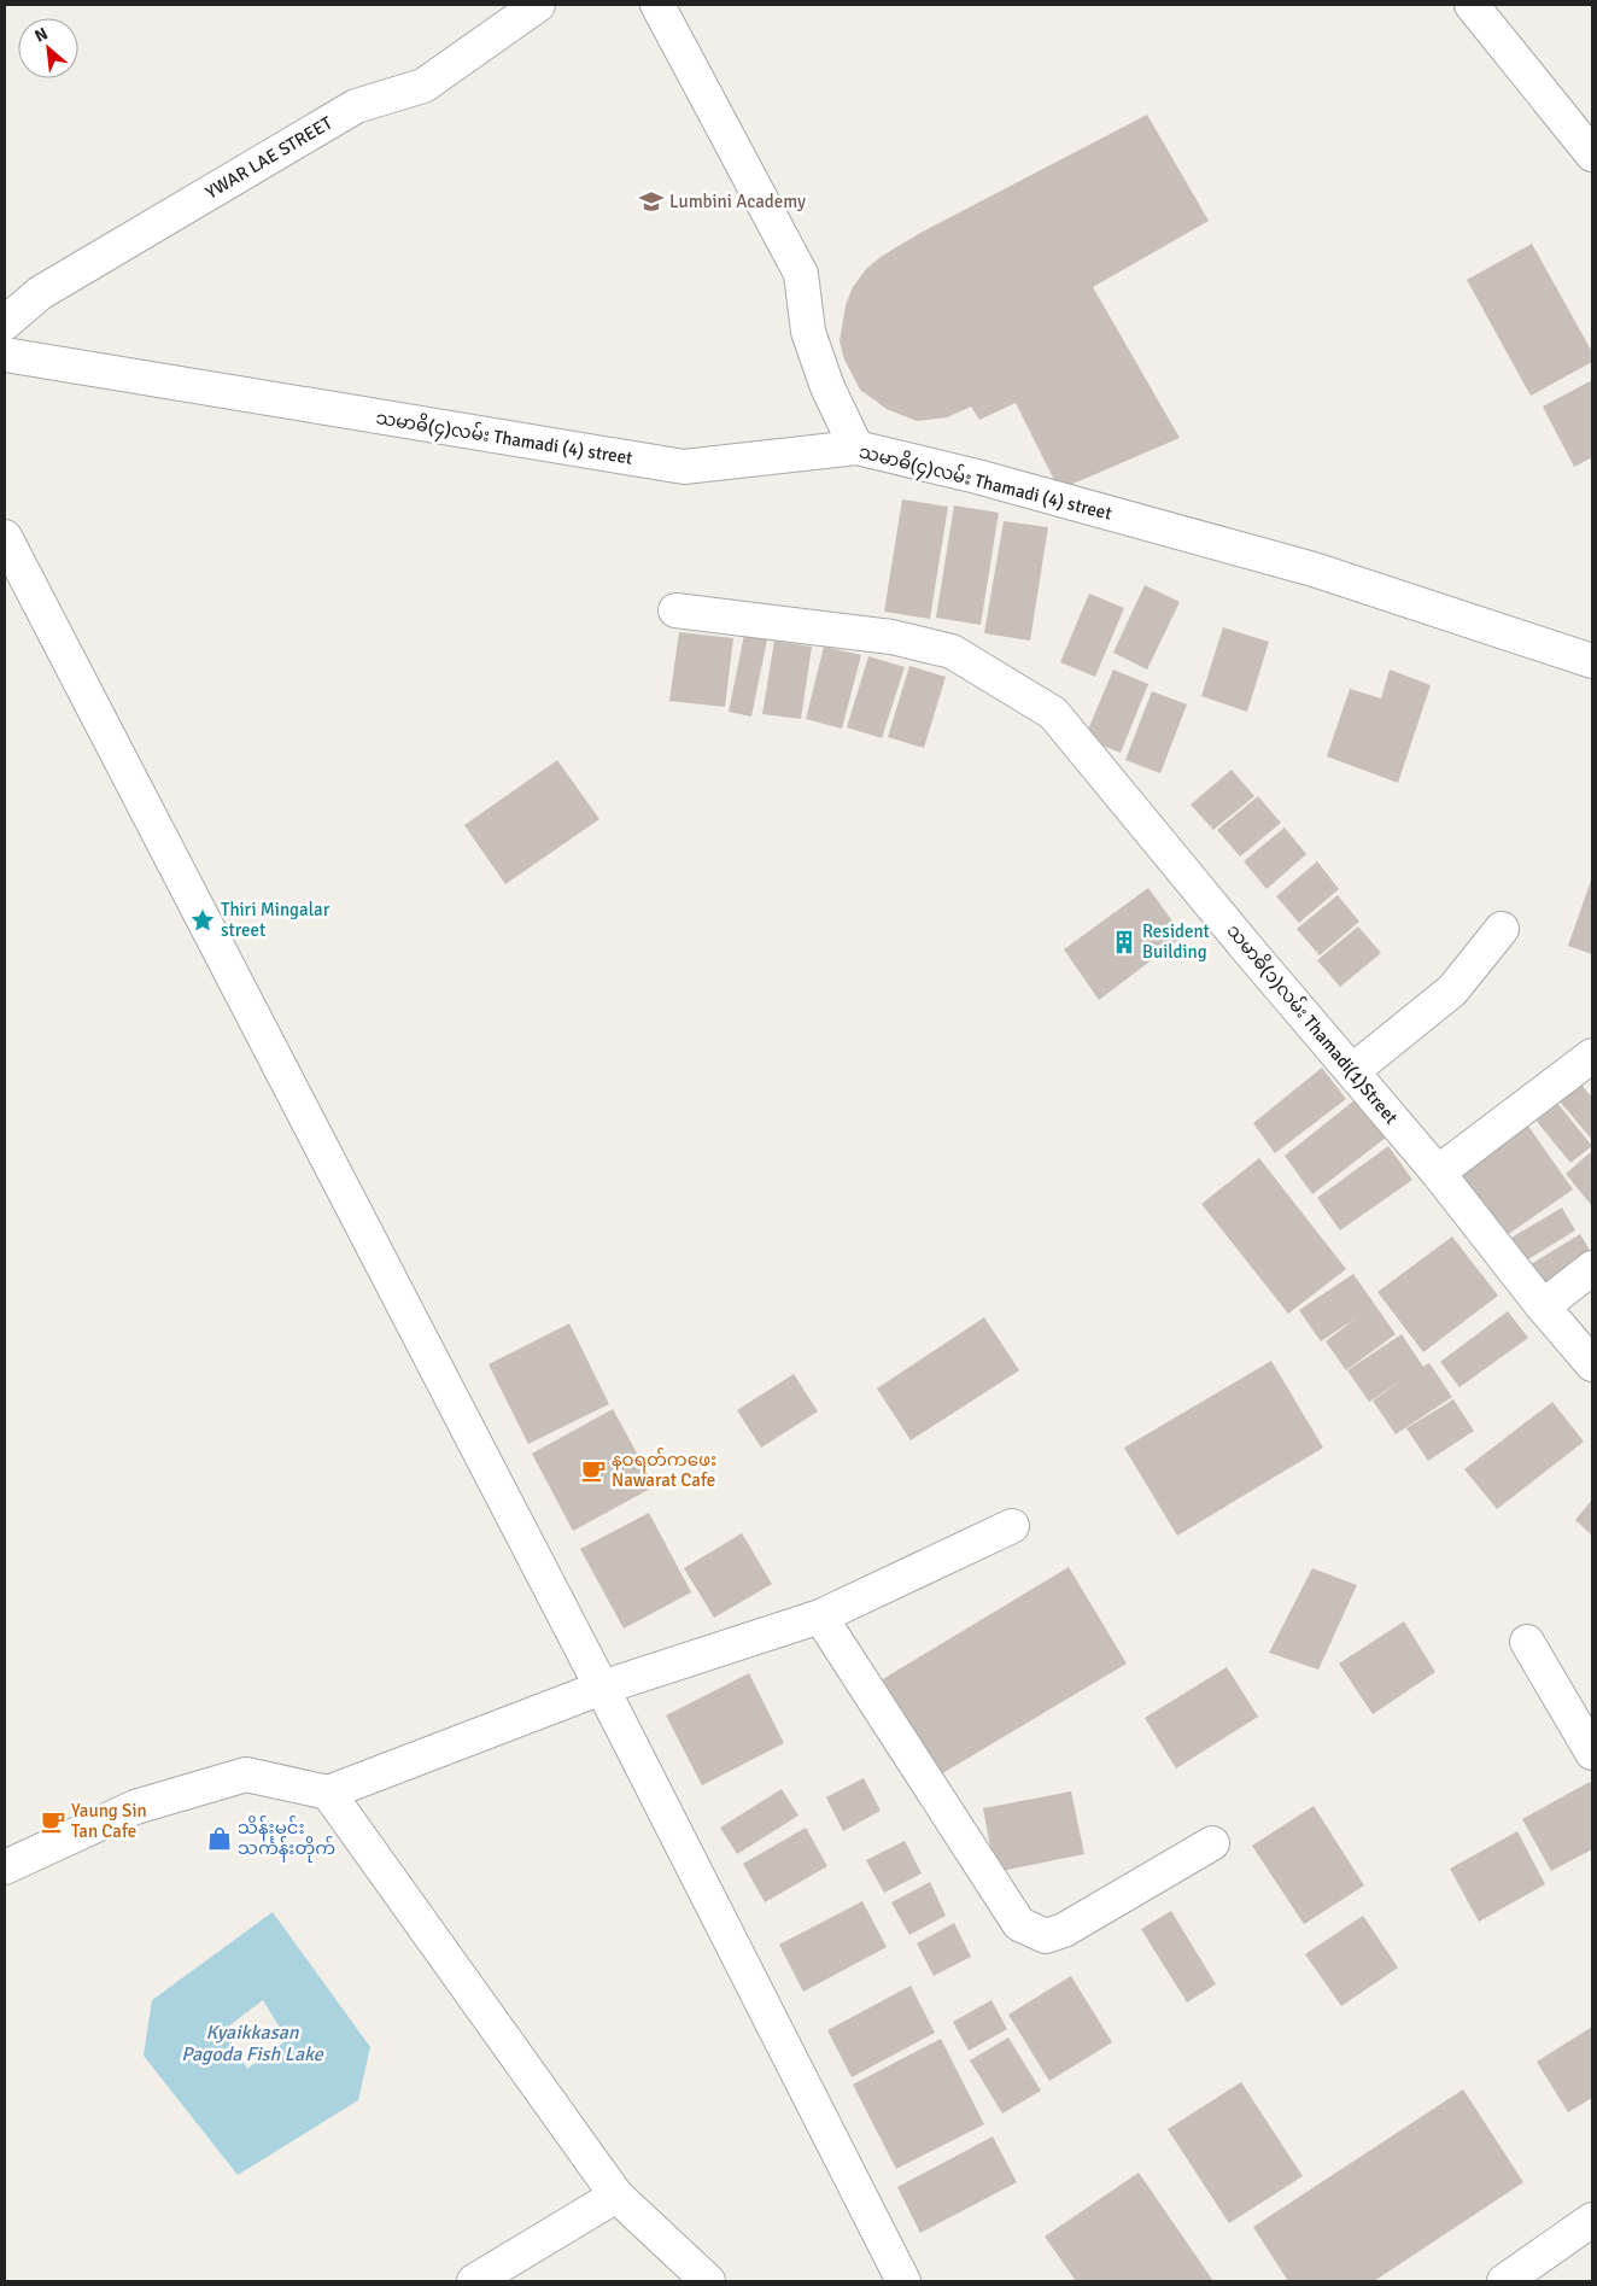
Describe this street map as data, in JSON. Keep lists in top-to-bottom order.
{
  "streets": {
    "street": ["YWAR LAE STREET", "သမာဓိ(၄)လမ်း Thamadi (4) street", "သမာဓိ(၁)လမ်း Thamadi(1)Street"]
  },
  "water": ["Kyaikkasan Pagoda Fish Lake"],
  "places": {
    "school or university": ["Lumbini Academy"],
    "place": ["Thiri Mingalar street"],
    "building": ["Resident Building"],
    "cafe": ["နဝရတ်ကဖေး Nawarat Cafe", "Yaung Sin Tan Cafe"],
    "shop": ["သိန်းမင်း သင်္ကန်းတိုက်"]
  },
  "north": "top left"
}
